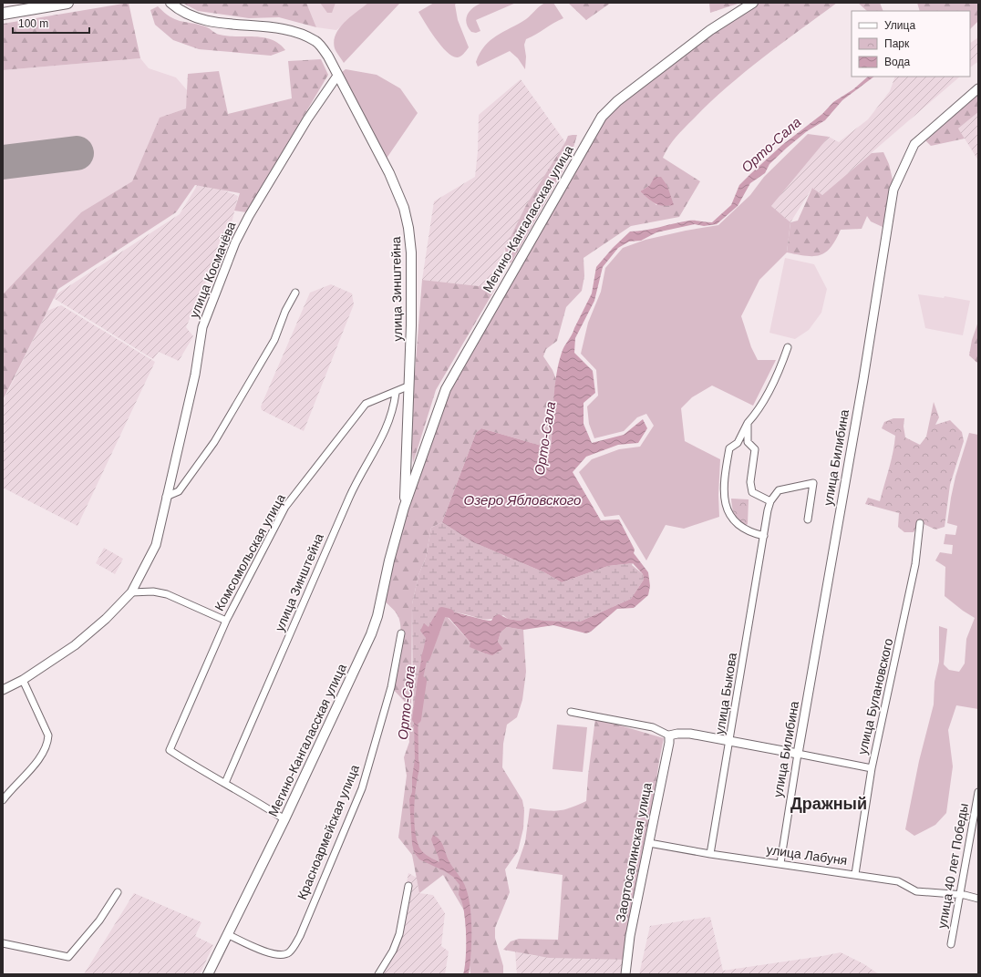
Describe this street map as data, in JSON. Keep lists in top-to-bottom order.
{
  "streets": {
    "main road": ["Мегино-Кангаласская улица", "улица Зинштейна"],
    "street": [
      "улица Космачёва",
      "улица Билибина",
      "Комсомольская улица",
      "улица Быкова",
      "улица Булановского",
      "Красноармейская улица",
      "Заортосалинская улица",
      "улица Лабуня",
      "улица 40 лет Победы"
    ]
  },
  "crossings": [
    ["Мегино-Кангаласская улица", "улица Зинштейна"],
    ["Мегино-Кангаласская улица", "Комсомольская улица"],
    ["Мегино-Кангаласская улица", "Красноармейская улица"],
    ["улица Космачёва", "улица Зинштейна"],
    ["улица Зинштейна", "Комсомольская улица"],
    ["улица Билибина", "улица Лабуня"],
    ["улица Быкова", "улица Лабуня"],
    ["улица Булановского", "улица Лабуня"],
    ["Заортосалинская улица", "улица Лабуня"],
    ["улица Лабуня", "улица 40 лет Победы"]
  ],
  "districts": ["Дражный"],
  "water": ["Орто-Сала", "Озеро Ябловского"],
  "legend": ["Улица", "Парк", "Вода"],
  "scale_bar": "100 m"
}
